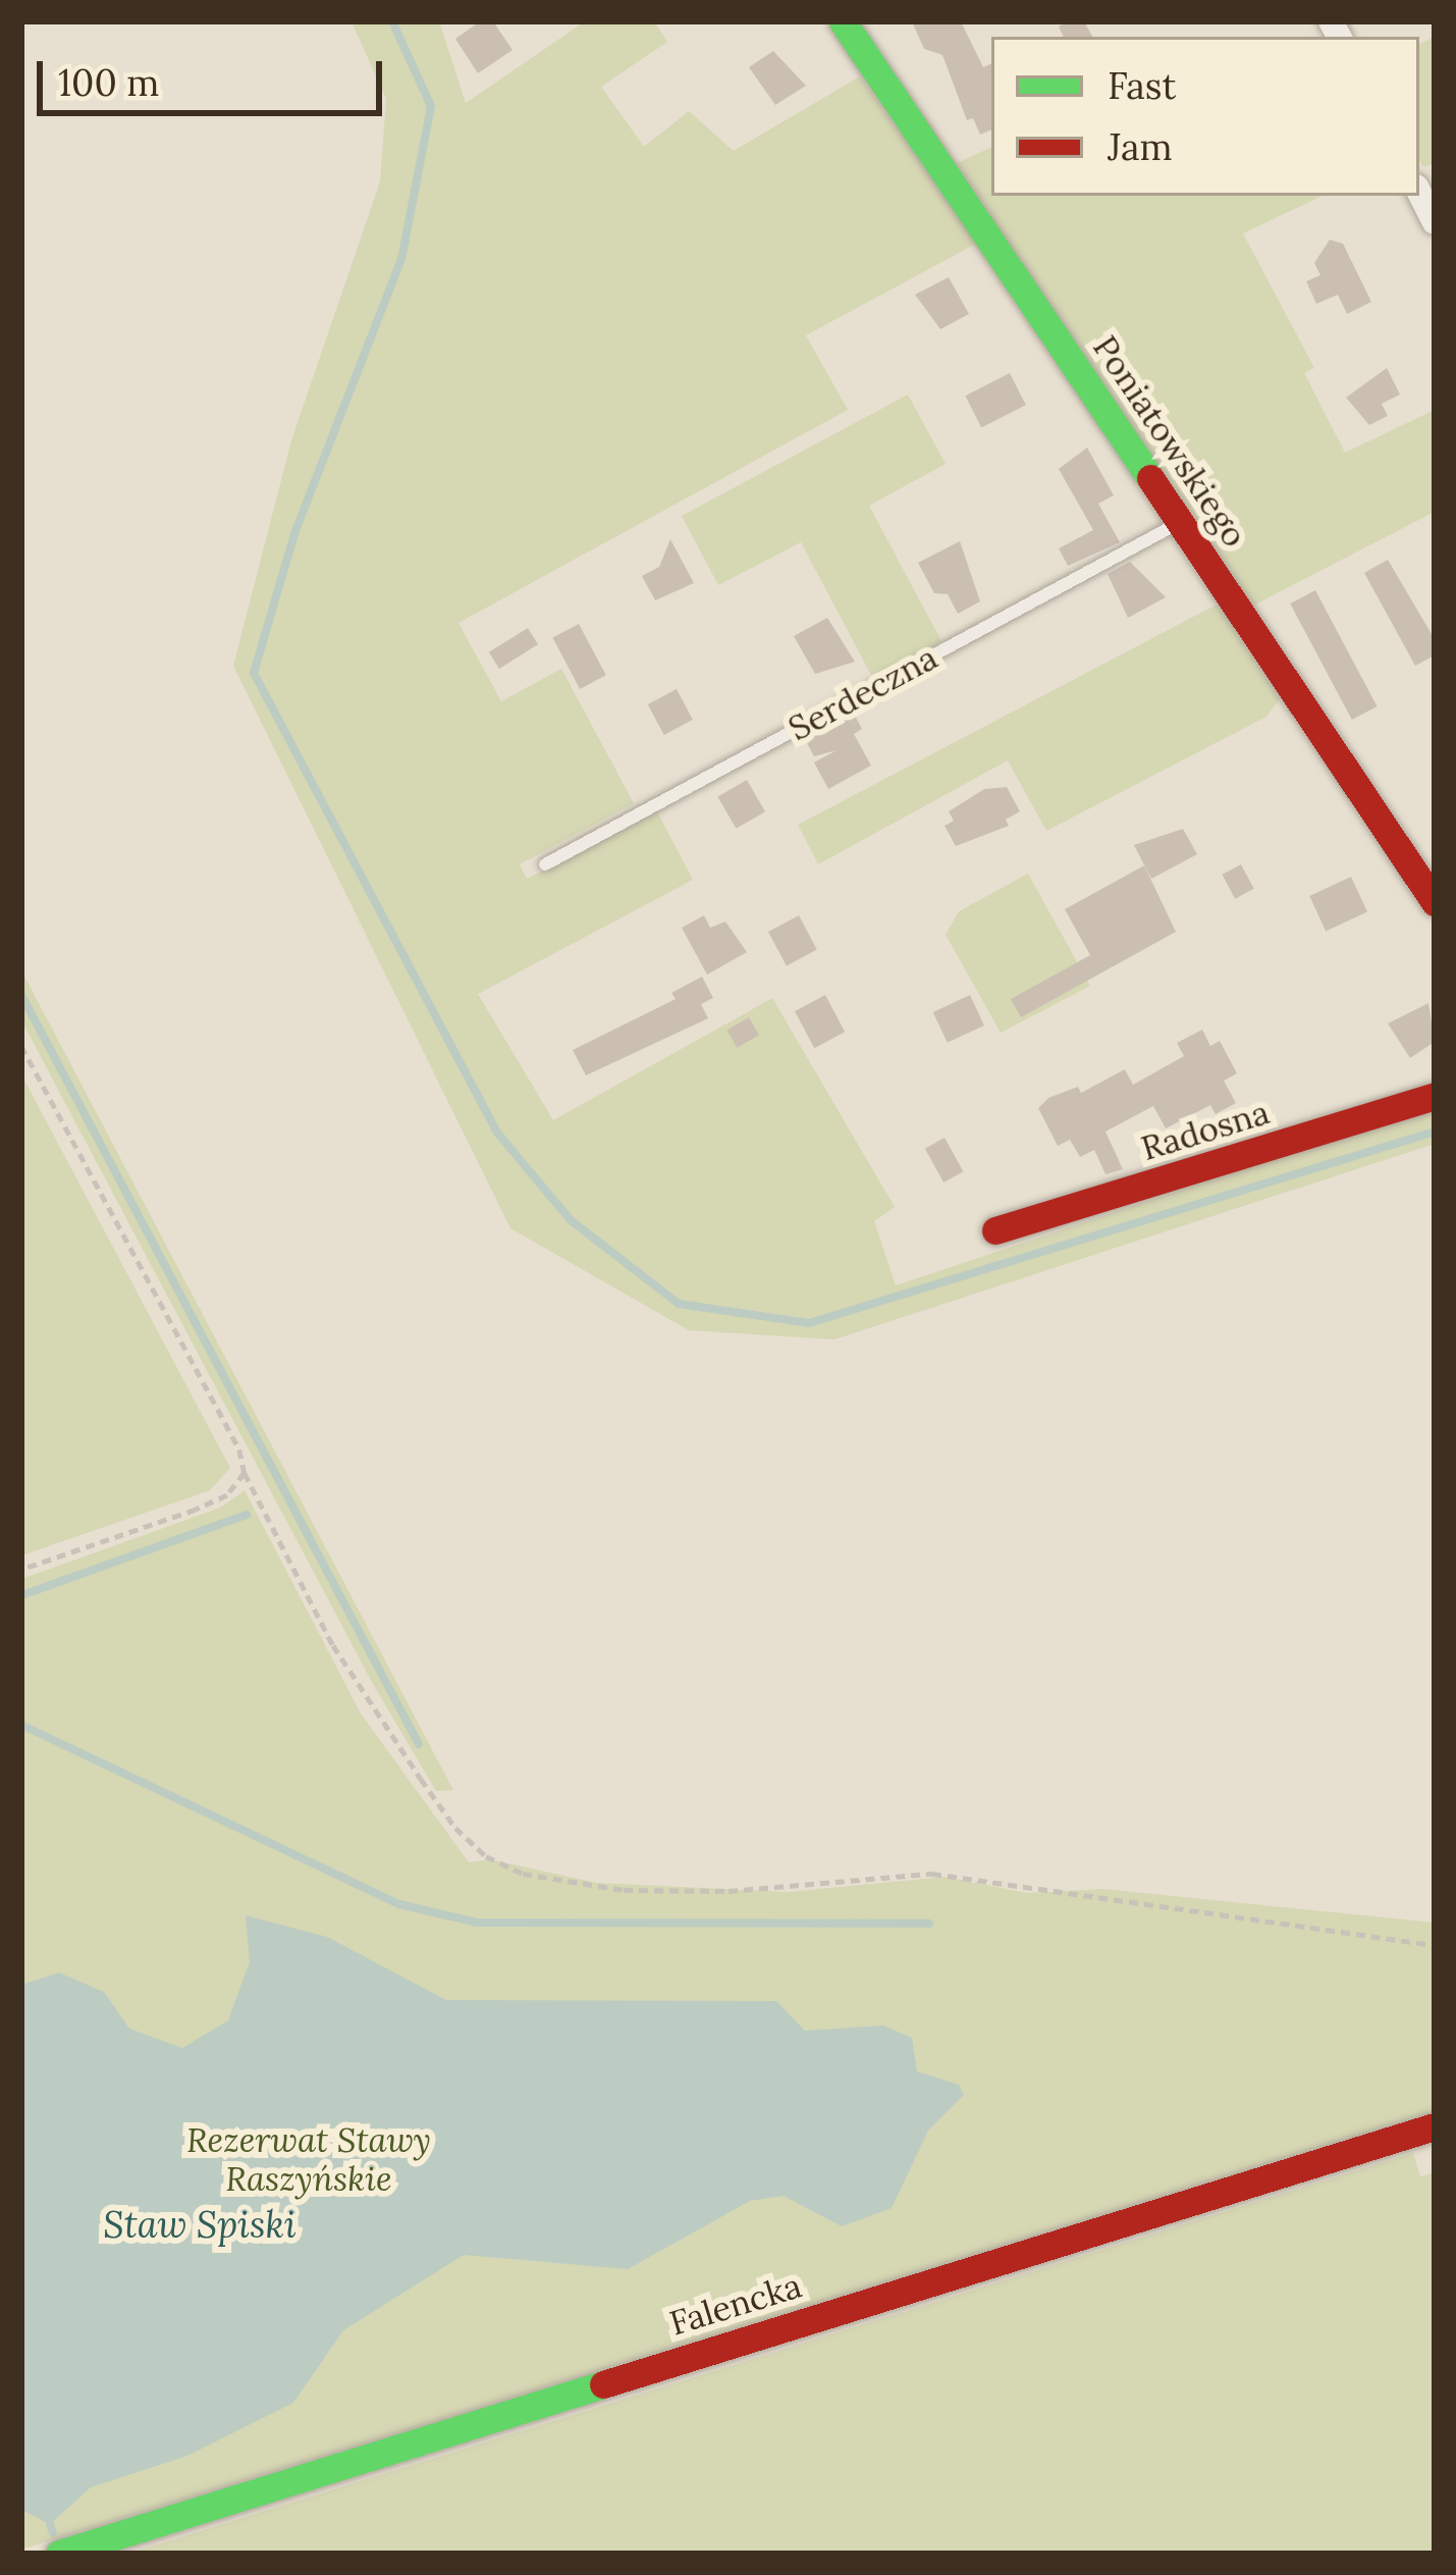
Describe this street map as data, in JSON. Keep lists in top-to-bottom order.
{
  "streets": {
    "street": ["Poniatowskiego", "Radosna", "Falencka"],
    "lane": ["Serdeczna"]
  },
  "crossings": [
    ["Poniatowskiego", "Serdeczna"]
  ],
  "water": ["Staw Spiski"],
  "parks": ["Rezerwat Stawy Raszyńskie"],
  "legend": ["Fast", "Jam"],
  "scale_bar": "100 m"
}
